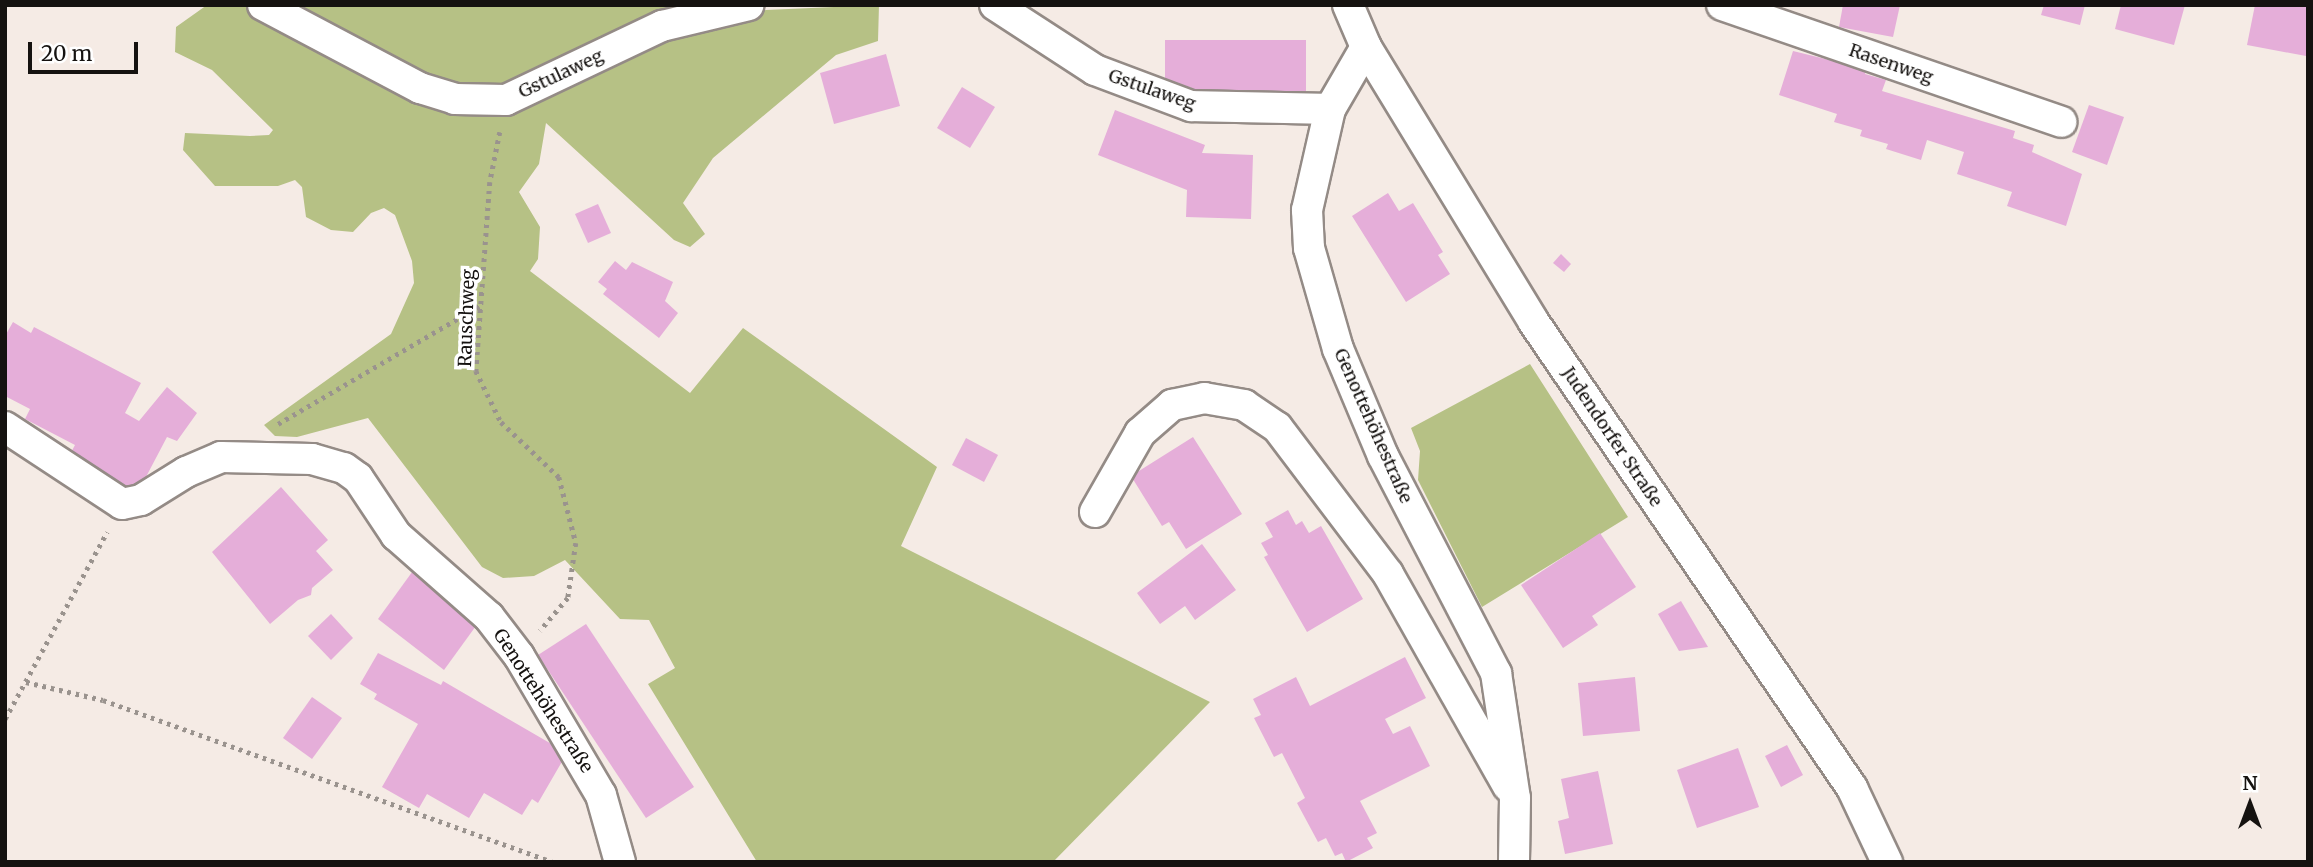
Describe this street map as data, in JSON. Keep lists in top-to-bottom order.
{
  "streets": {
    "street": [
      "Rasenweg",
      "Gstulaweg",
      "Genottehöhestraße",
      "Judendorfer Straße"
    ],
    "path": ["Rauschweg"]
  },
  "crossings": [
    ["Gstulaweg", "Rauschweg"],
    ["Gstulaweg", "Genottehöhestraße"],
    ["Rauschweg", "Genottehöhestraße"],
    ["Genottehöhestraße", "Judendorfer Straße"]
  ],
  "scale_bar": "20 m",
  "north": "top"
}
